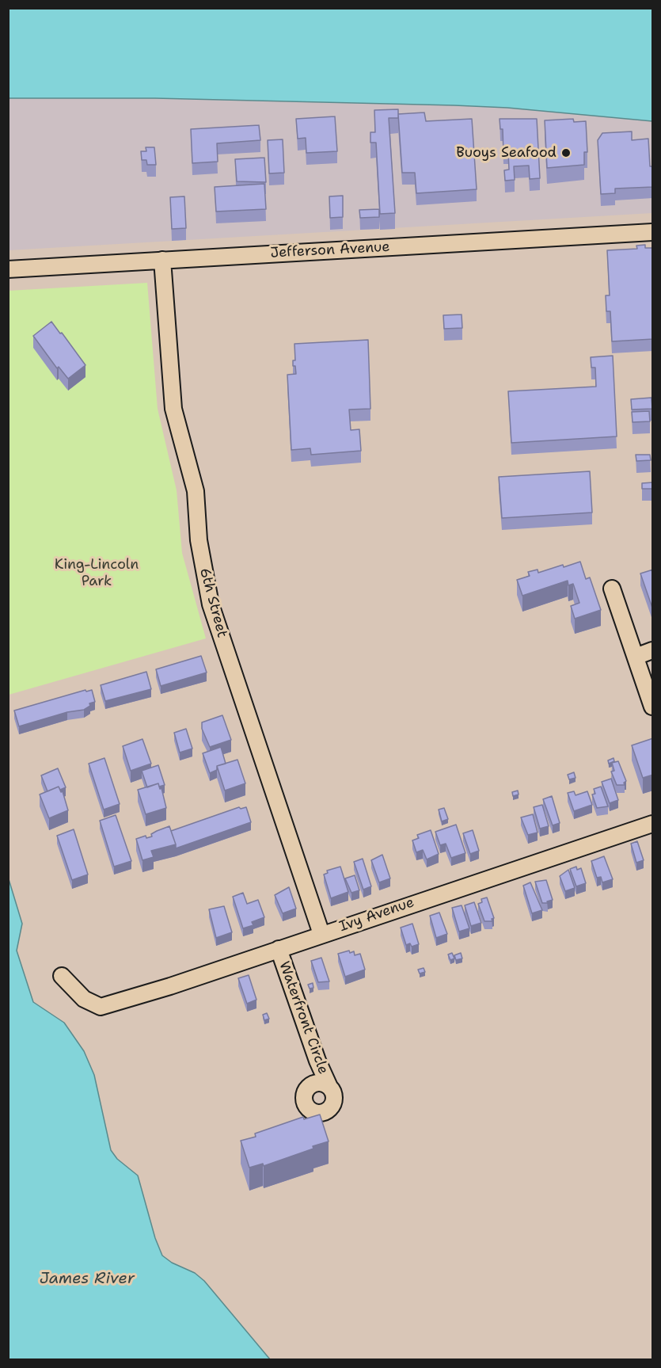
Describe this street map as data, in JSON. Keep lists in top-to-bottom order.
{
  "streets": {
    "street": [
      "Jefferson Avenue",
      "6th Street",
      "Ivy Avenue",
      "Waterfront Circle"
    ]
  },
  "crossings": [
    ["Jefferson Avenue", "6th Street"],
    ["6th Street", "Ivy Avenue"],
    ["Ivy Avenue", "Waterfront Circle"]
  ],
  "water": ["James River"],
  "parks": ["King-Lincoln Park"],
  "places": ["Buoys Seafood"]
}
